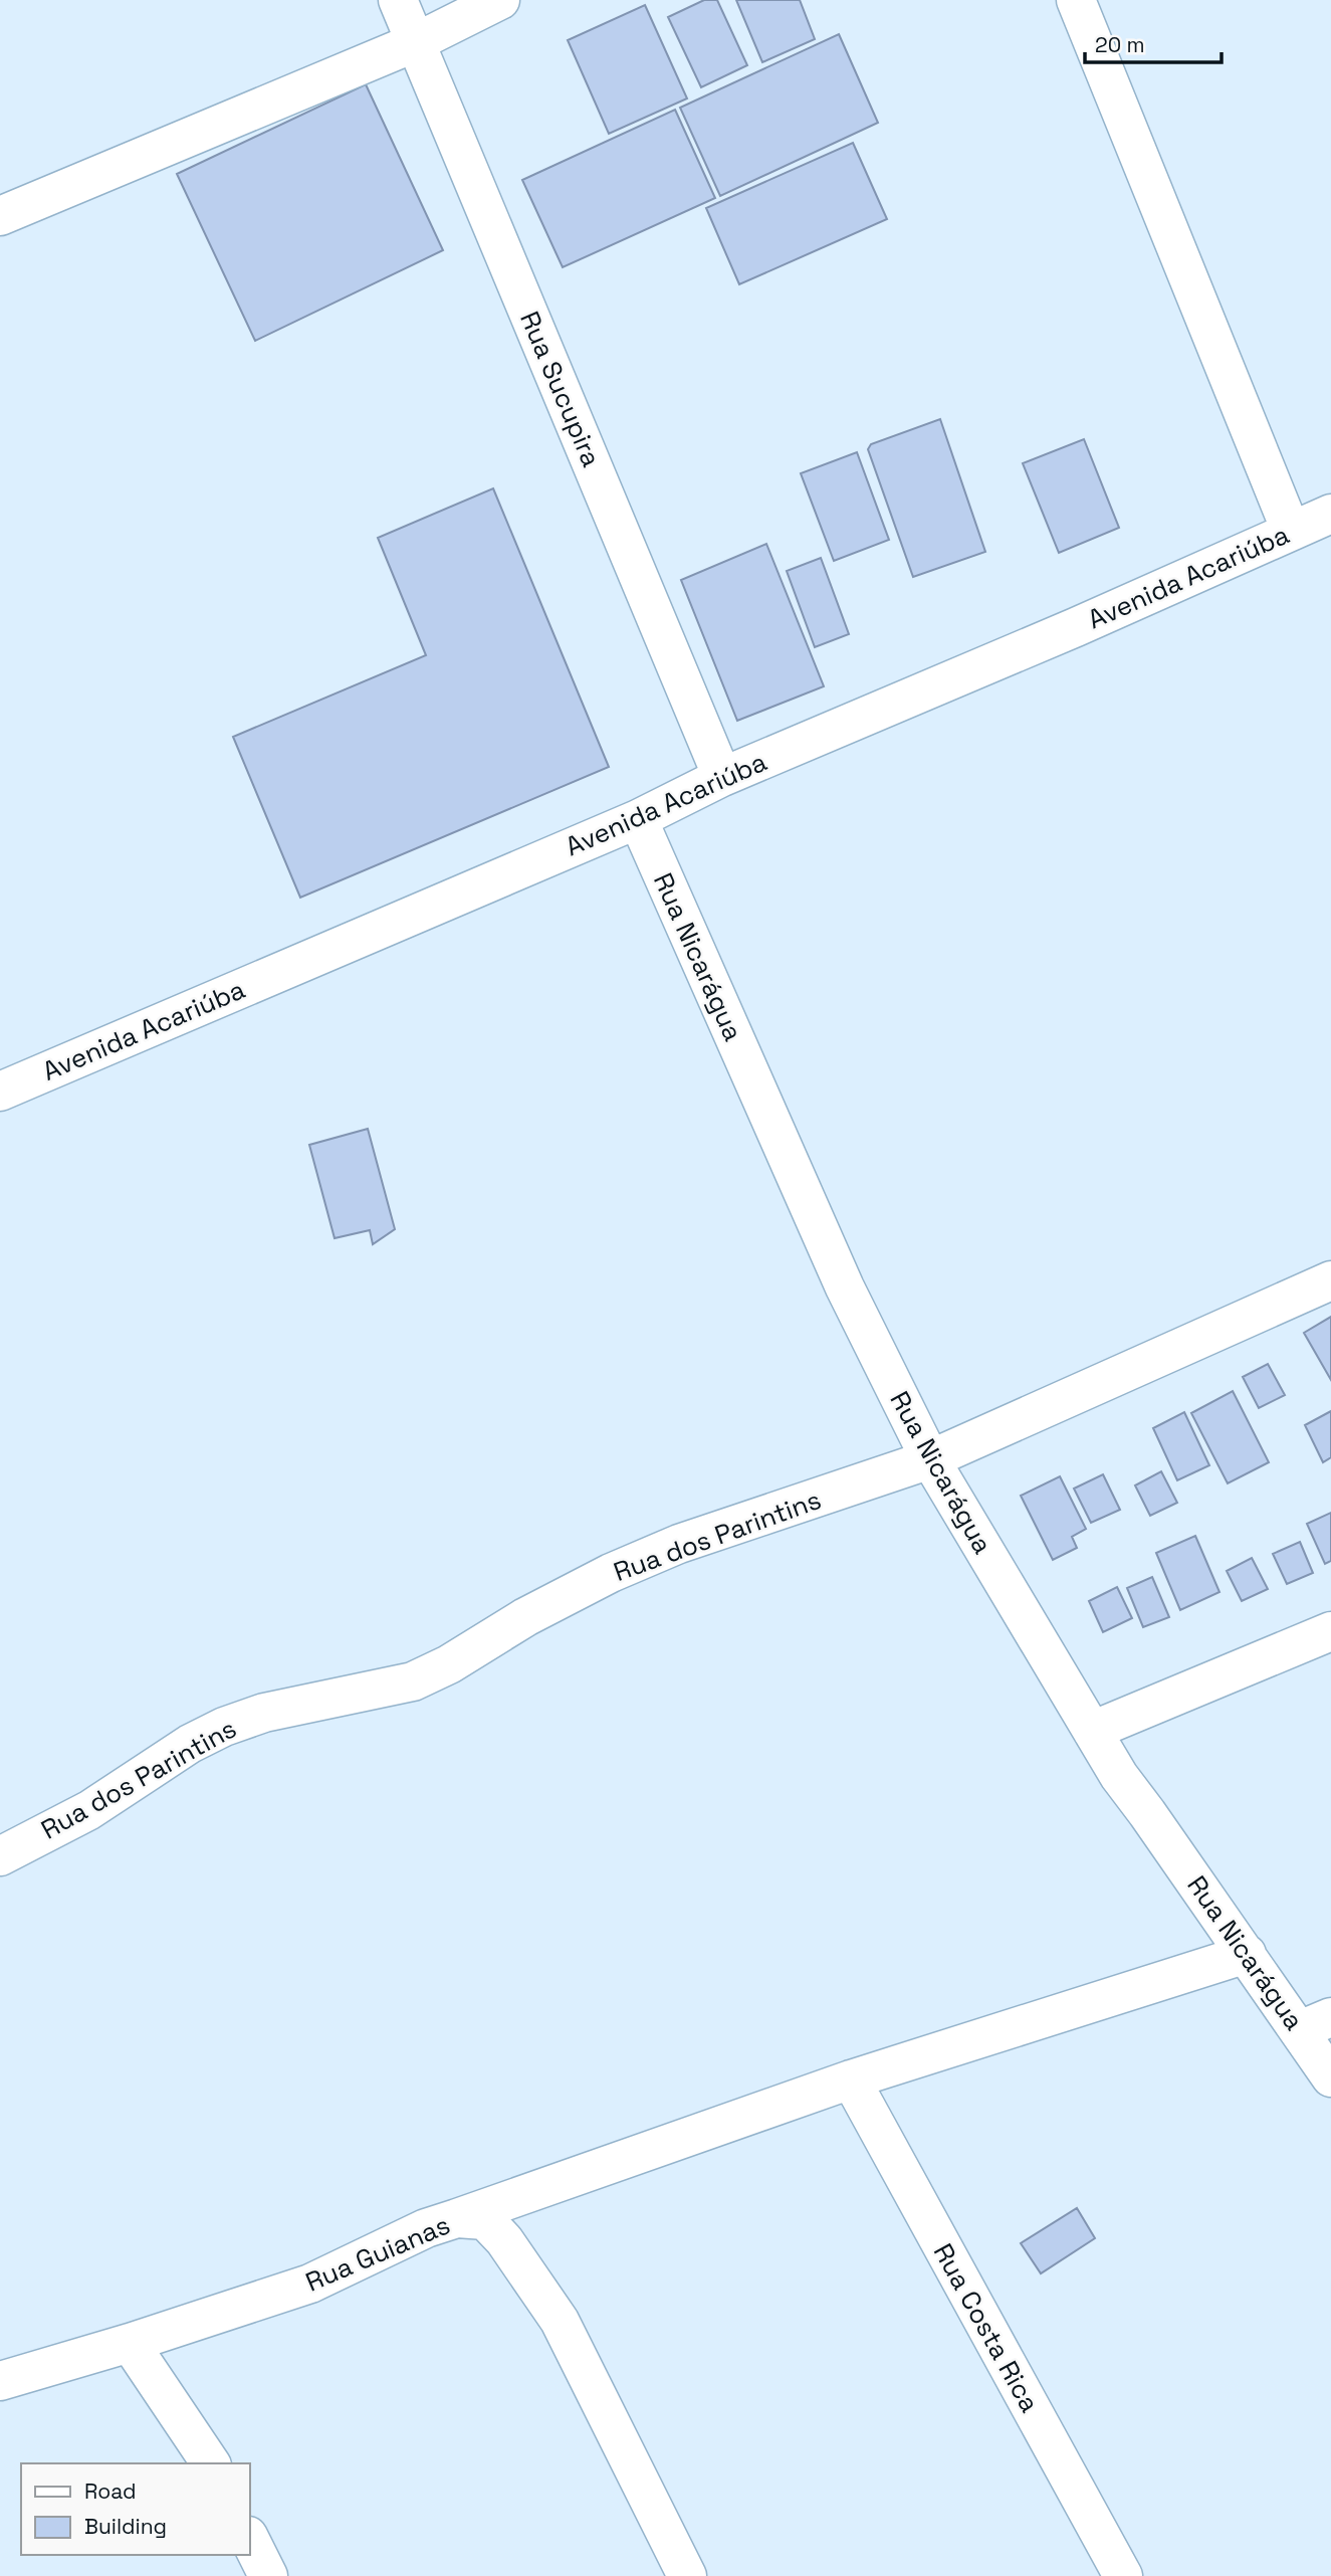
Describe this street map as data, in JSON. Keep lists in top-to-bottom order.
{
  "streets": {
    "street": [
      "Rua Sucupira",
      "Avenida Acariúba",
      "Rua Nicarágua",
      "Rua dos Parintins",
      "Rua Guianas",
      "Rua Costa Rica"
    ]
  },
  "crossings": [
    ["Rua Sucupira", "Avenida Acariúba"],
    ["Avenida Acariúba", "Rua Nicarágua"],
    ["Rua Nicarágua", "Rua dos Parintins"]
  ],
  "legend": ["Road", "Building"],
  "scale_bar": "20 m"
}
